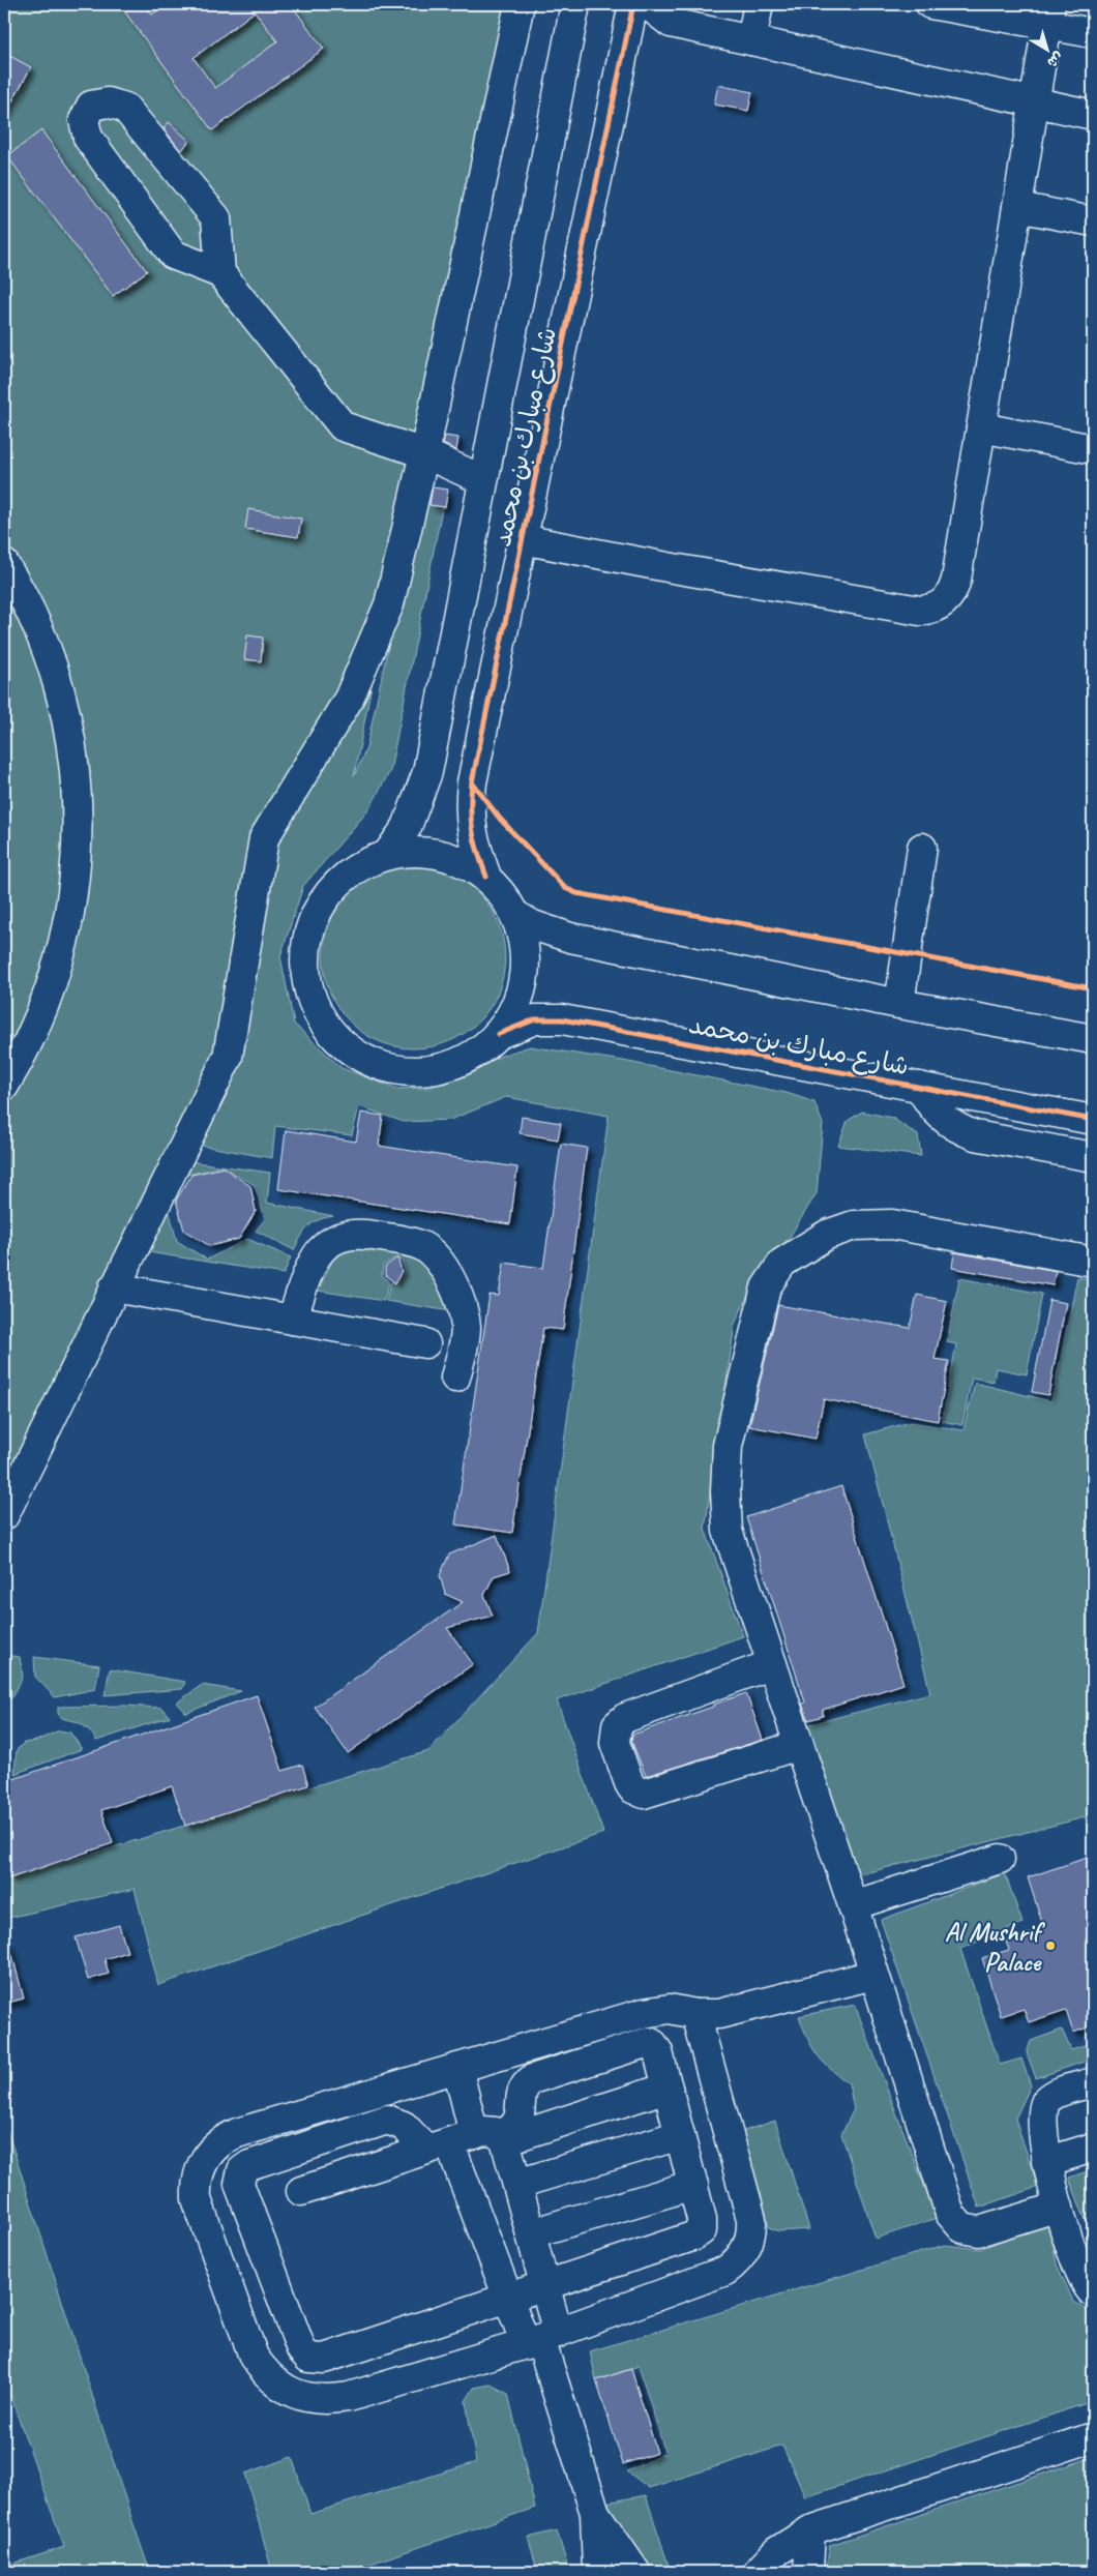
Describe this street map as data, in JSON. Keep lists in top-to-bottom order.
{
  "streets": {
    "street": ["شارع مبارك بن محمد"]
  },
  "places": ["Al Mushrif Palace"],
  "north": "bottom right"
}
